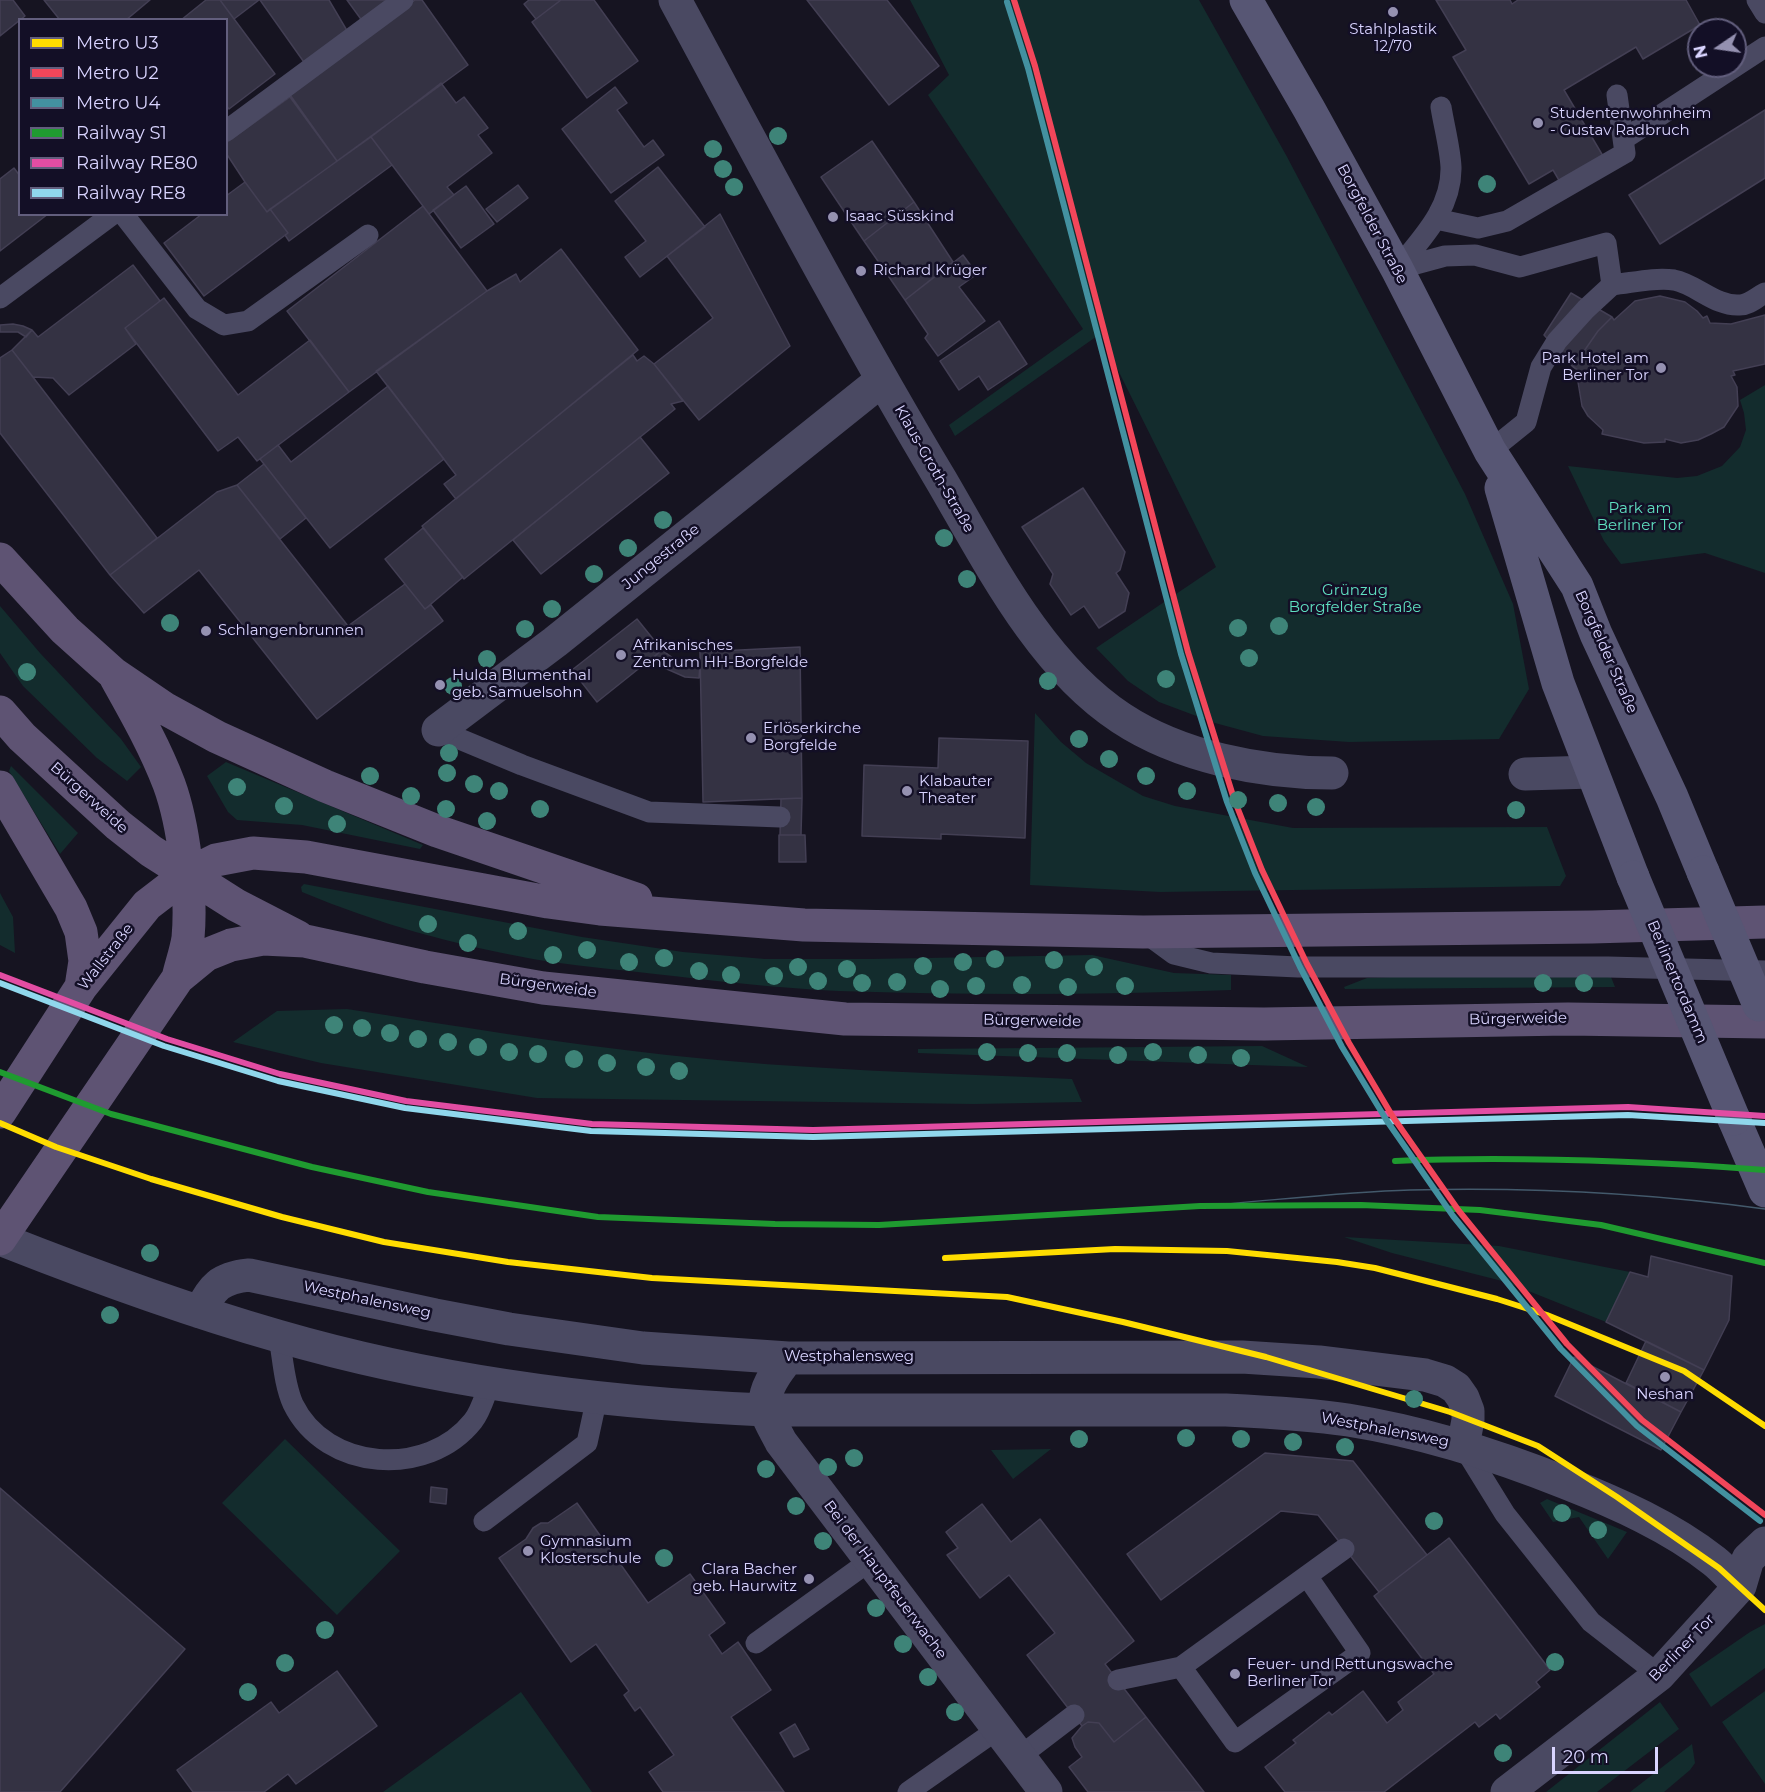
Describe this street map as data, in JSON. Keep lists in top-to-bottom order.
{
  "streets": {
    "main road": [
      "Borgfelder Straße",
      "Bürgerweide",
      "Wallstraße",
      "Berlinertordamm"
    ],
    "street": [
      "Klaus-Groth-Straße",
      "Jungestraße",
      "Westphalensweg",
      "Bei der Hauptfeuerwache",
      "Berliner Tor"
    ]
  },
  "crossings": [
    ["Borgfelder Straße", "Bürgerweide"],
    ["Borgfelder Straße", "Berlinertordamm"],
    ["Klaus-Groth-Straße", "Jungestraße"],
    ["Bürgerweide", "Wallstraße"],
    ["Westphalensweg", "Bei der Hauptfeuerwache"],
    ["Westphalensweg", "Berliner Tor"]
  ],
  "parks": ["Park am Berliner Tor", "Grünzug Borgfelder Straße"],
  "places": [
    "Stahlplastik 12/70",
    "Studentenwohnheim - Gustav Radbruch",
    "Isaac Süsskind",
    "Richard Krüger",
    "Park Hotel am Berliner Tor",
    "Schlangenbrunnen",
    "Afrikanisches Zentrum HH-Borgfelde",
    "Hulda Blumenthal geb. Samuelsohn",
    "Erlöserkirche Borgfelde",
    "Klabauter Theater",
    "Neshan",
    "Gymnasium Klosterschule",
    "Clara Bacher geb. Haurwitz",
    "Feuer- und Rettungswache Berliner Tor"
  ],
  "lines": [
    "metro line U2",
    "metro line U4",
    "rail line RE80",
    "rail line RE8",
    "rail line S1",
    "metro line U3"
  ],
  "legend": [
    "Metro U3",
    "Metro U2",
    "Metro U4",
    "Railway S1",
    "Railway RE80",
    "Railway RE8"
  ],
  "scale_bar": "20 m",
  "north": "left"
}
